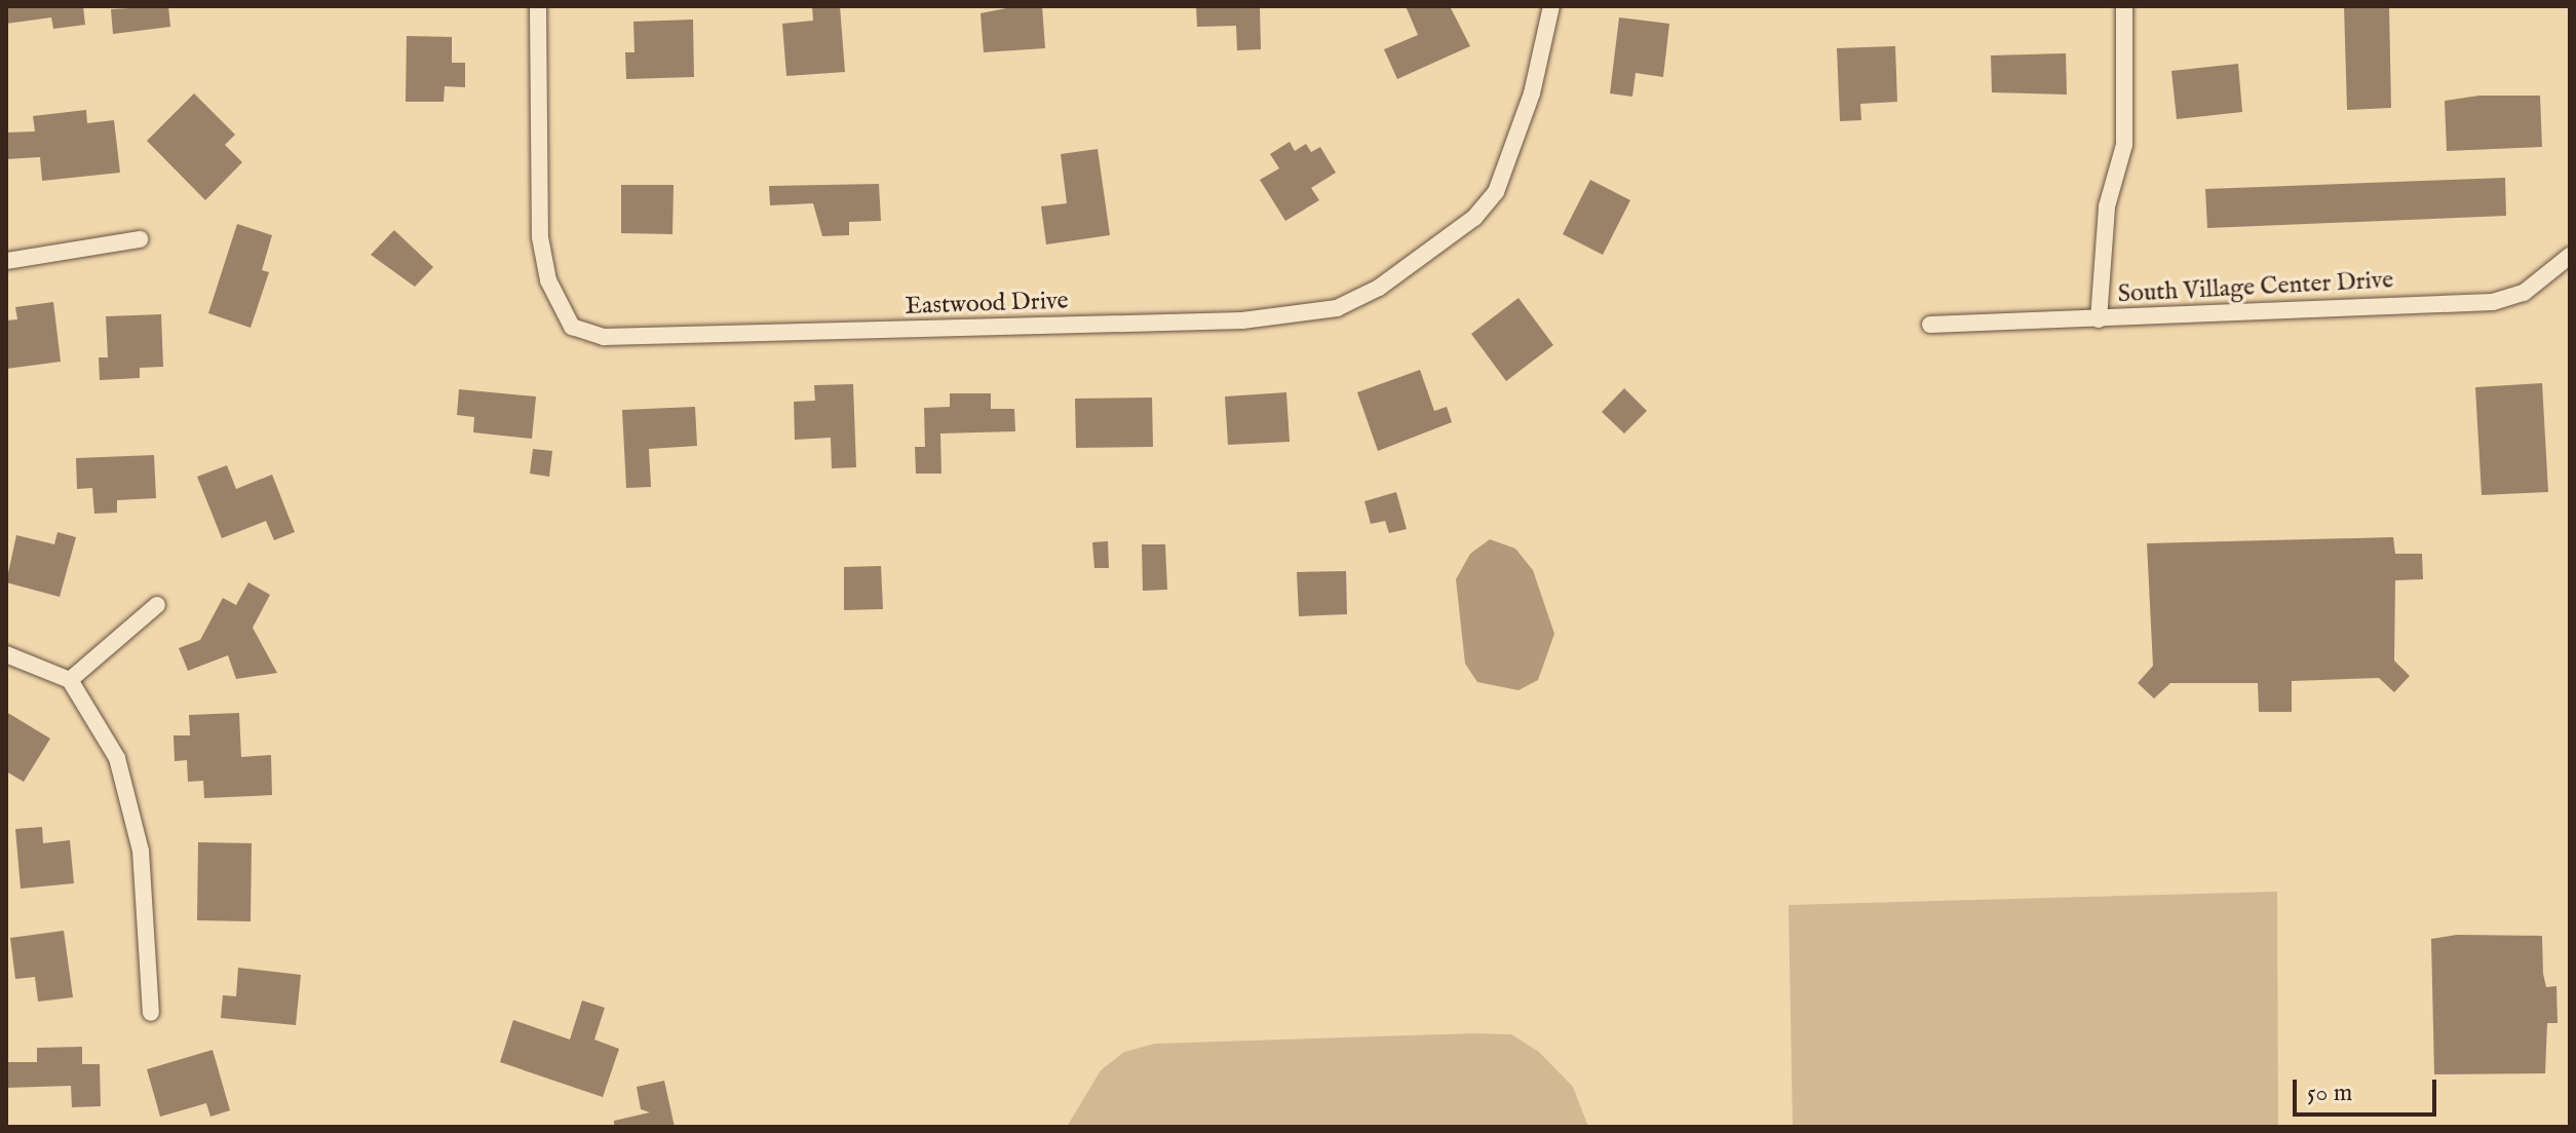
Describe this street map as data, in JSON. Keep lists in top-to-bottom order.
{
  "streets": {
    "street": ["South Village Center Drive", "Eastwood Drive"]
  },
  "scale_bar": "50 m"
}
